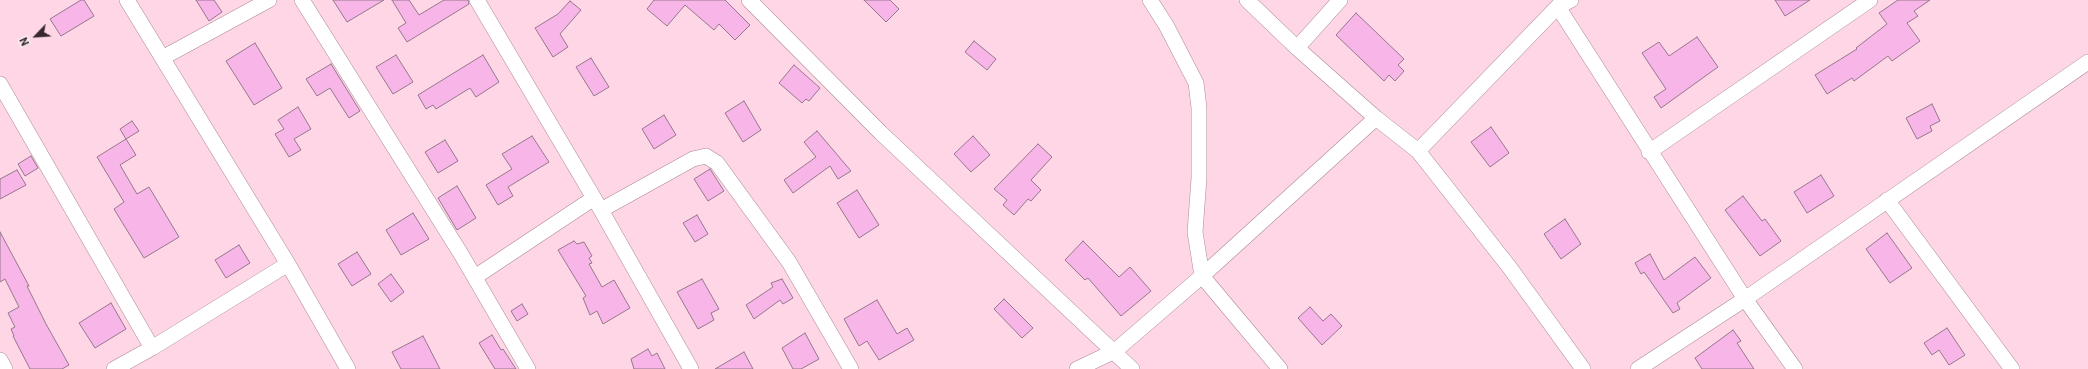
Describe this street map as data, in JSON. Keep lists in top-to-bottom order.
{
  "north": "bottom left"
}
